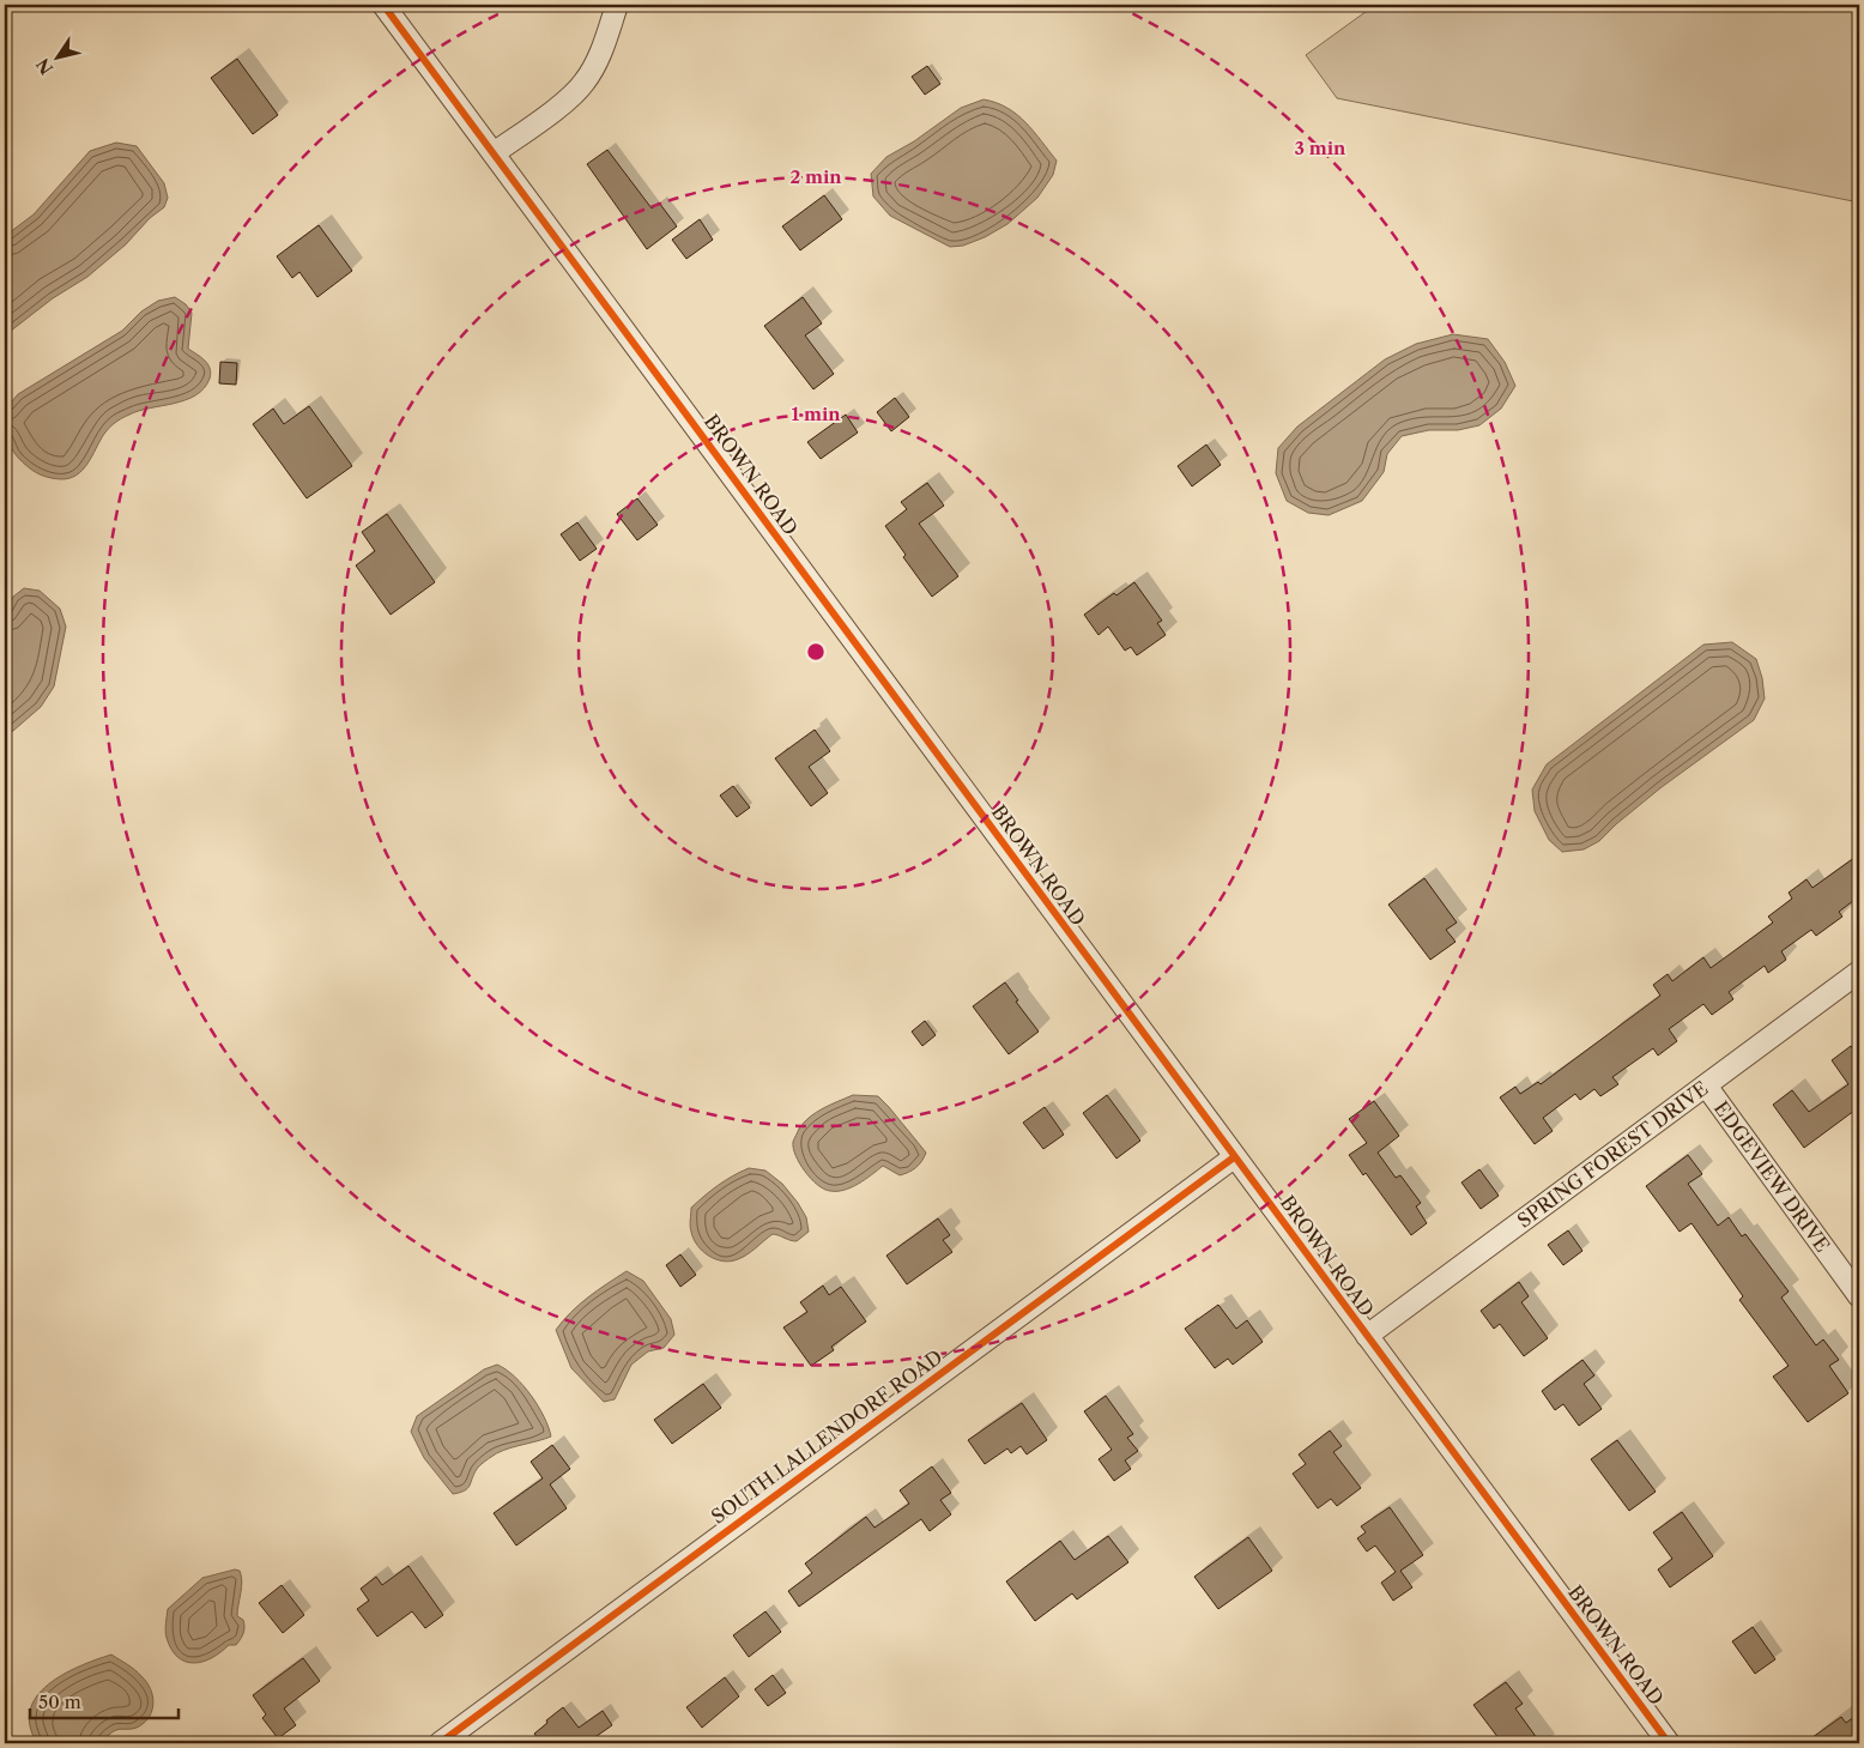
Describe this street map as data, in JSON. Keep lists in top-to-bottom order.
{
  "streets": {
    "street": [
      "BROWN ROAD",
      "SPRING FOREST DRIVE",
      "EDGEVIEW DRIVE",
      "SOUTH LALLENDORF ROAD"
    ]
  },
  "crossings": [
    ["BROWN ROAD", "SPRING FOREST DRIVE"],
    ["BROWN ROAD", "SOUTH LALLENDORF ROAD"],
    ["SPRING FOREST DRIVE", "EDGEVIEW DRIVE"]
  ],
  "scale_bar": "50 m",
  "north": "bottom left",
  "rings": ["3 min", "2 min", "1 min"]
}
